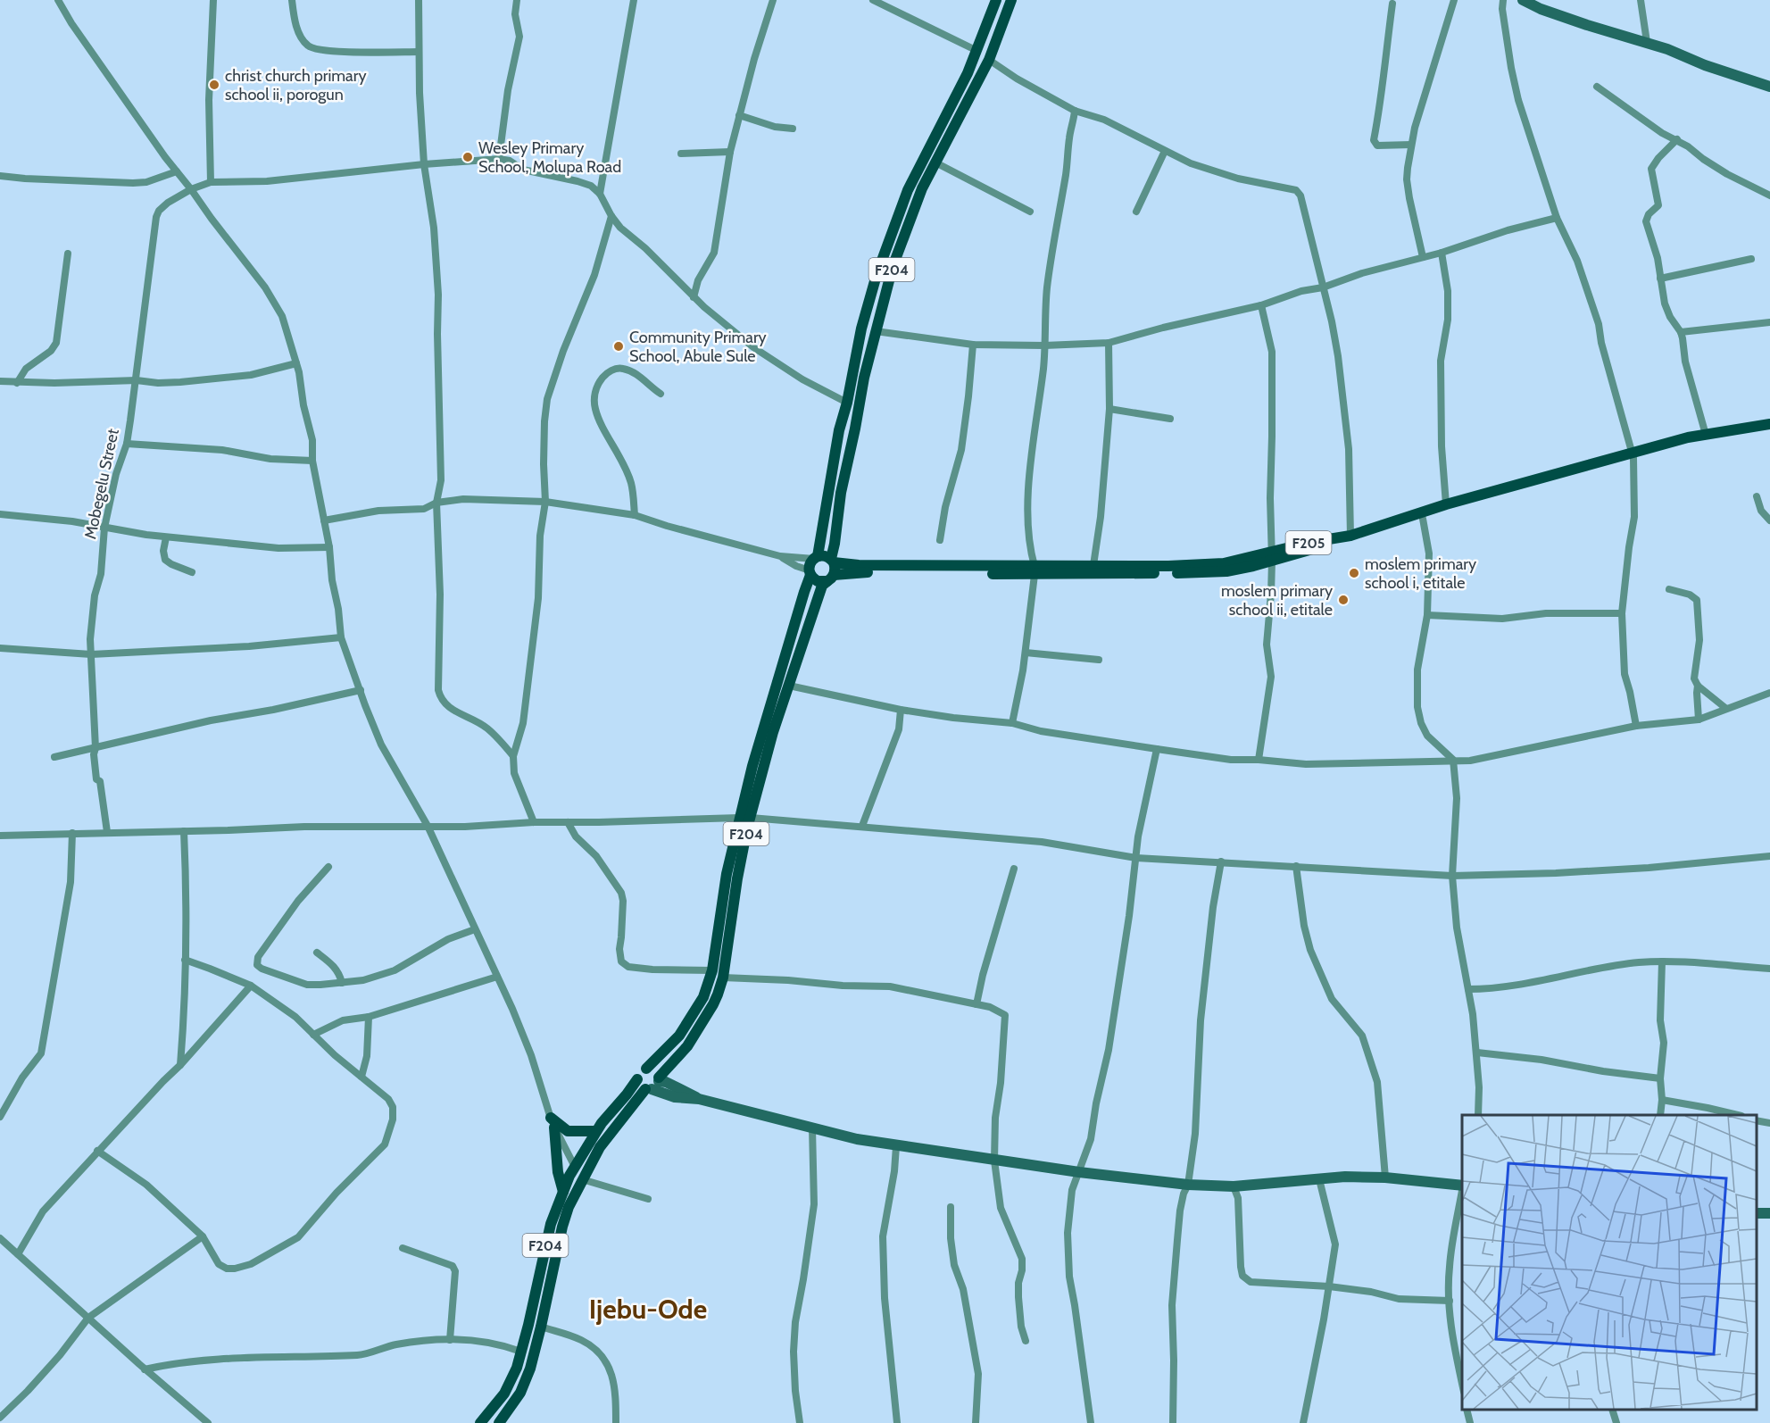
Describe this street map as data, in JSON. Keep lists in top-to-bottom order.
{
  "streets": {
    "main road": ["F204", "F205"],
    "street": ["Mobegelu Street"]
  },
  "crossings": [
    ["F204", "F205"]
  ],
  "districts": ["Ijebu-Ode"],
  "places": [
    "christ church primary school ii, porogun",
    "Wesley Primary School, Molupa Road",
    "Community Primary School, Abule Sule",
    "moslem primary school i, etitale",
    "moslem primary school ii, etitale"
  ]
}
